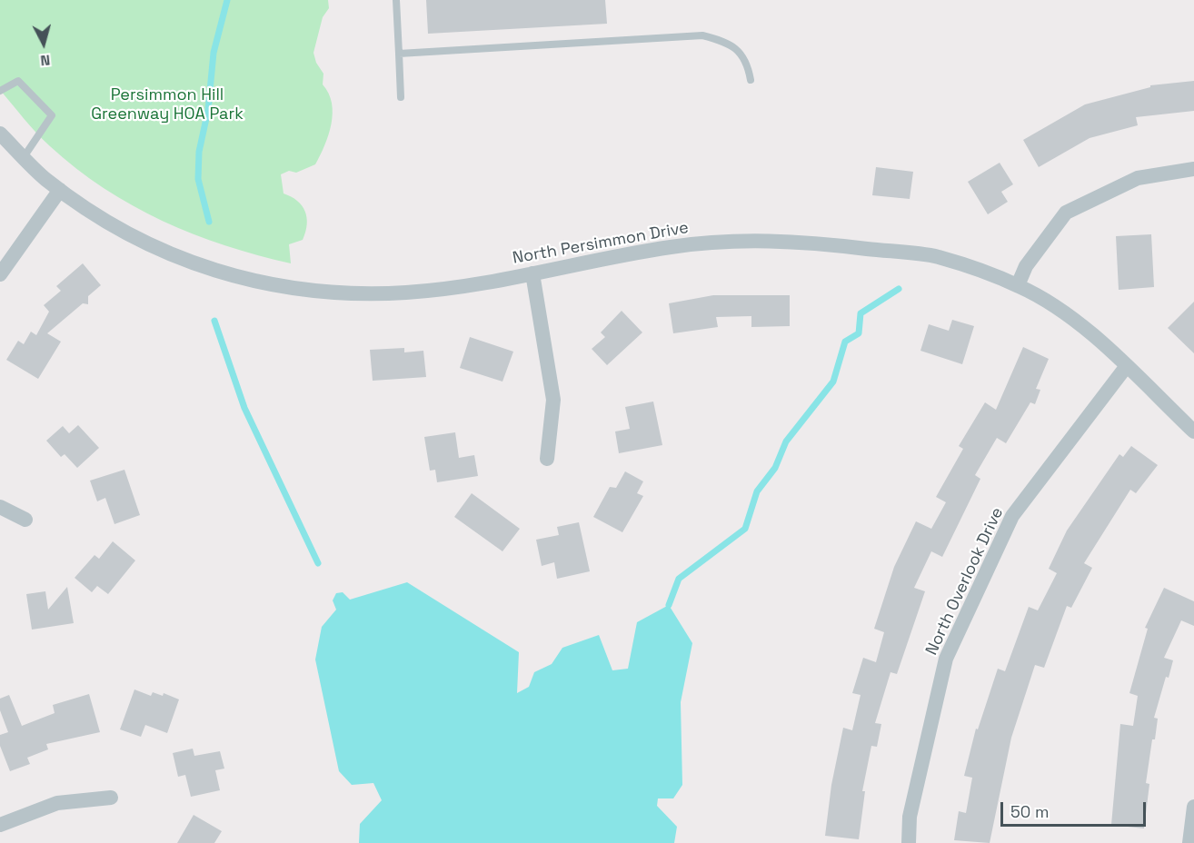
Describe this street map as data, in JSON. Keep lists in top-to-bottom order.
{
  "streets": {
    "street": ["North Persimmon Drive", "North Overlook Drive"]
  },
  "crossings": [
    ["North Persimmon Drive", "North Overlook Drive"]
  ],
  "parks": ["Persimmon Hill Greenway HOA Park"],
  "scale_bar": "50 m",
  "north": "bottom"
}
